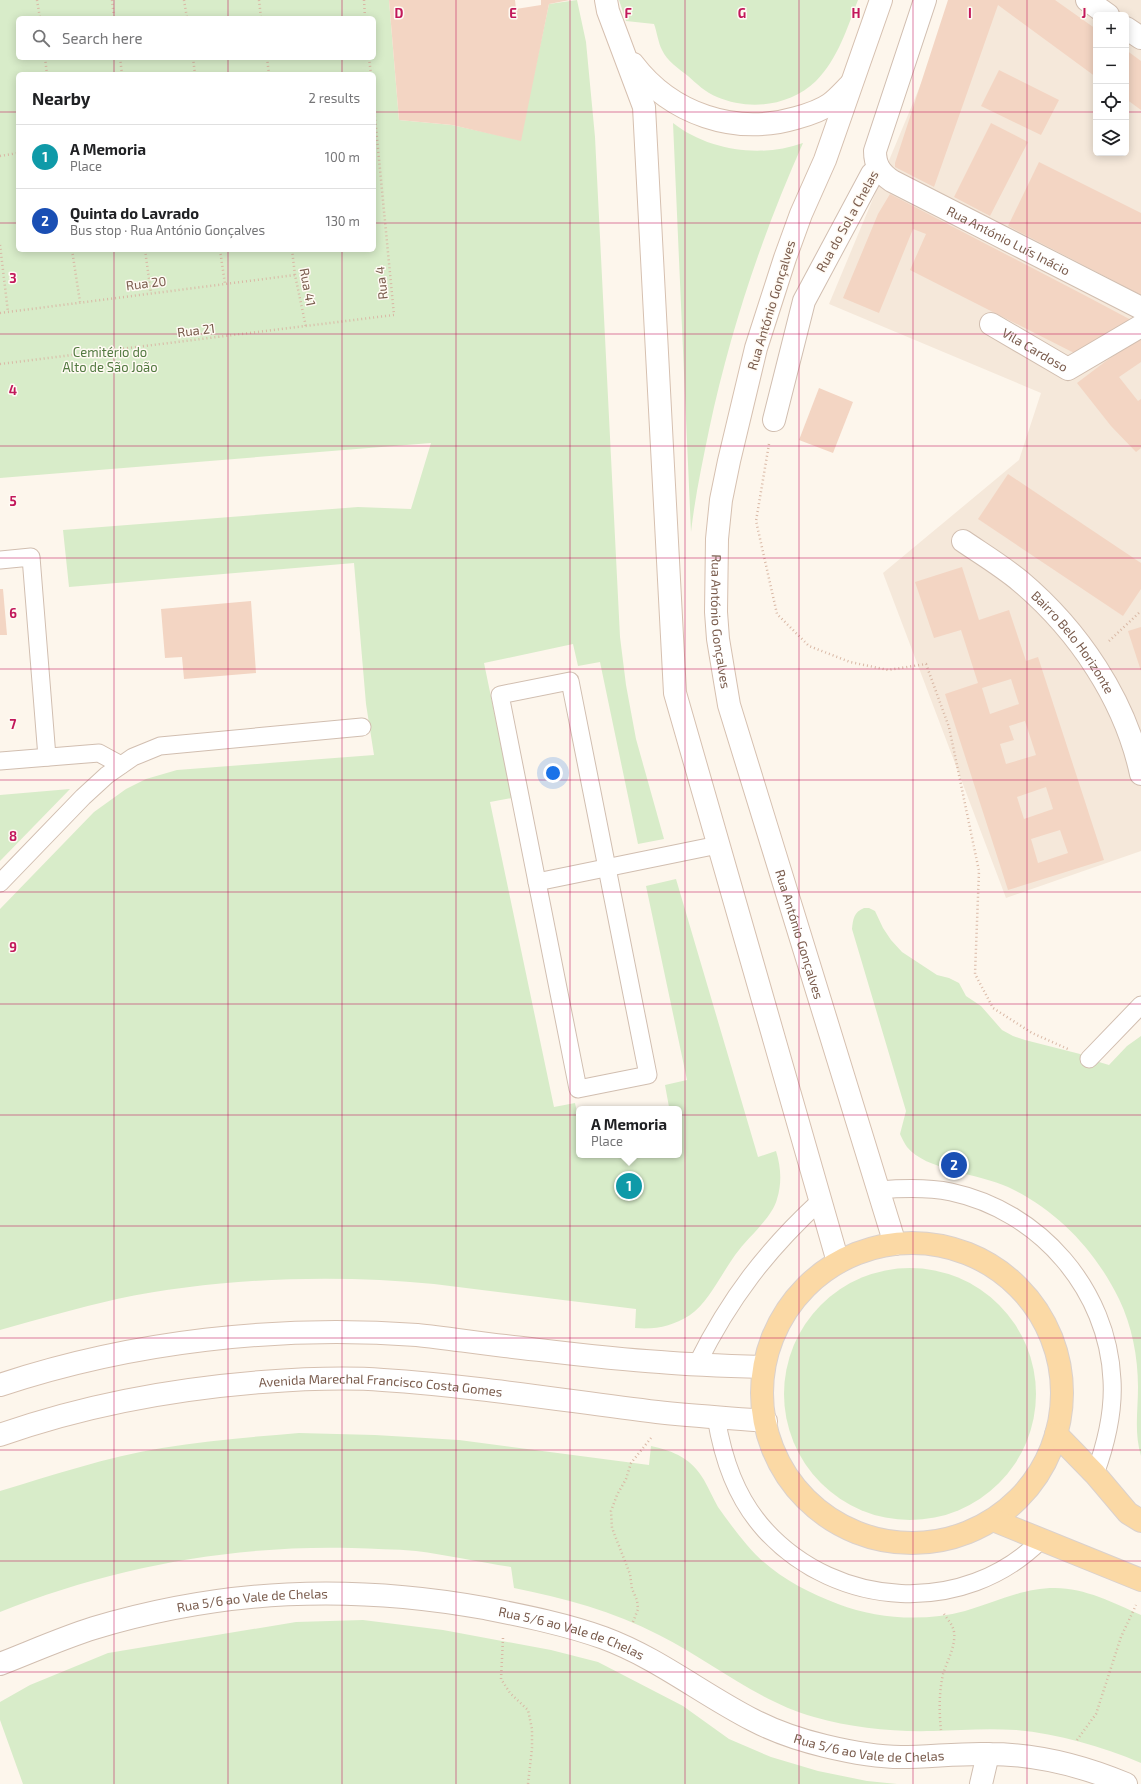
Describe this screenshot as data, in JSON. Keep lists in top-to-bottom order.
{
  "streets": {
    "main road": [
      "Rua do Sol a Chelas",
      "Rua António Luís Inácio",
      "Rua António Gonçalves",
      "Vila Cardoso",
      "Bairro Belo Horizonte",
      "Avenida Marechal Francisco Costa Gomes",
      "Rua 5/6 ao Vale de Chelas"
    ],
    "path": [
      "Rua 20",
      "Rua 4",
      "Rua 41",
      "Rua 21"
    ]
  },
  "crossings": [
    ["Rua do Sol a Chelas", "Rua António Luís Inácio"],
    ["Rua 20", "Rua 41"],
    ["Rua 4", "Rua 21"],
    ["Rua 41", "Rua 21"]
  ],
  "parks": ["Cemitério do Alto de São João"],
  "page": {
    "map_buttons": ["+", "−"],
    "search": "Search here",
    "heading": ["Nearby", "2 results"],
    "list": [
      {
        "mark": "1",
        "name": "A Memoria",
        "note": "Place",
        "value": "100 m"
      },
      {
        "mark": "2",
        "name": "Quinta do Lavrado",
        "note": "Bus stop · Rua António Gonçalves",
        "value": "130 m"
      }
    ],
    "popup": ["A Memoria", "Place"],
    "pins": ["2", "1"]
  },
  "grid": {
    "columns": [
      "D",
      "E",
      "F",
      "G",
      "H",
      "I",
      "J"
    ],
    "rows": [
      "3",
      "4",
      "5",
      "6",
      "7",
      "8",
      "9"
    ]
  }
}
